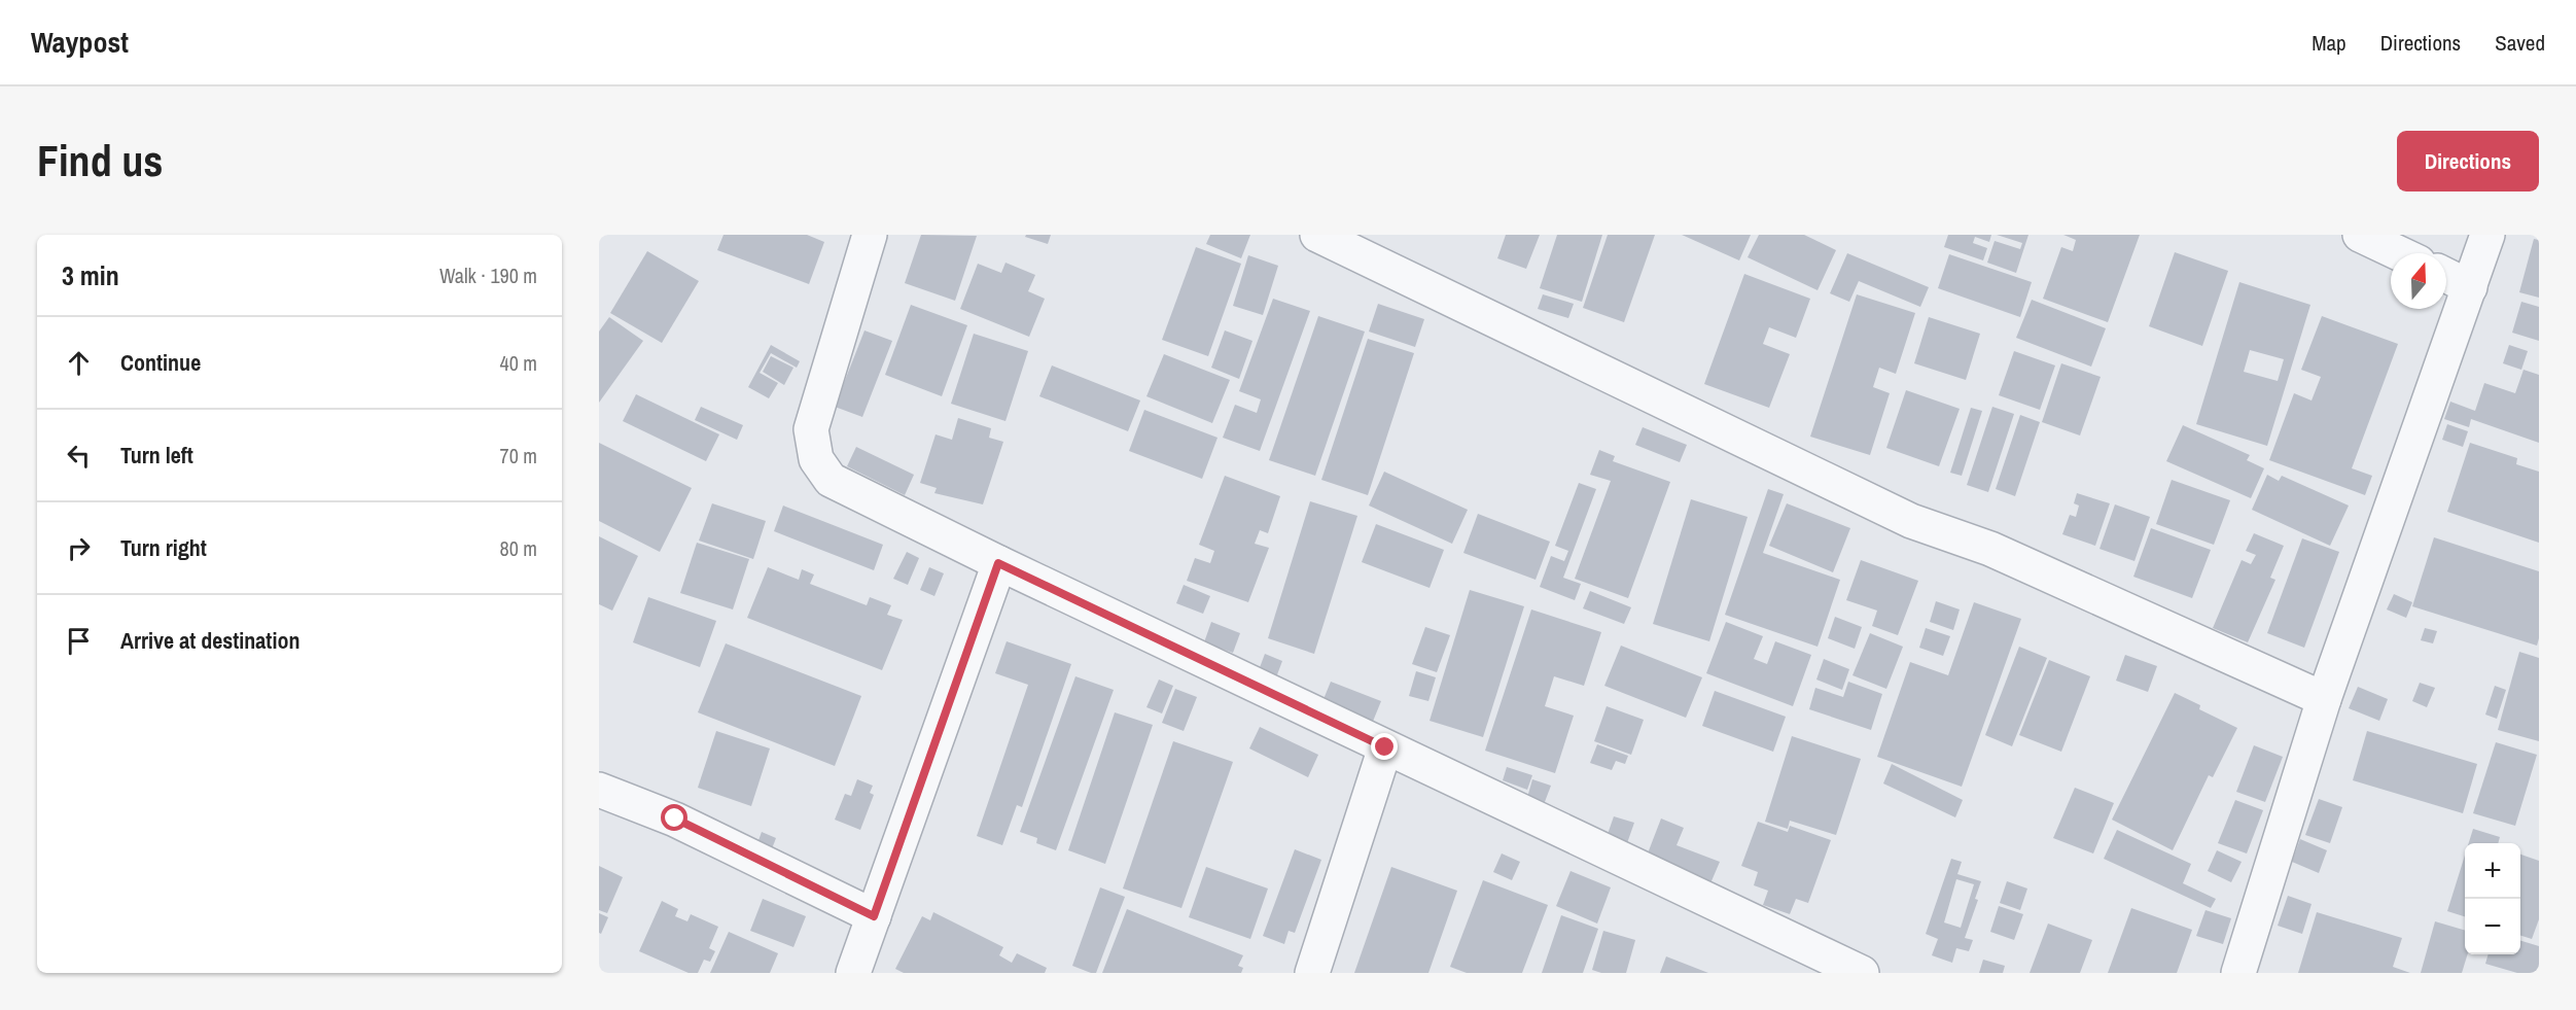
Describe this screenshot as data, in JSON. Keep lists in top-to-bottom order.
{
  "north": "top",
  "page": {
    "header": "Waypost",
    "nav": ["Map", "Directions", "Saved"],
    "buttons": "Directions",
    "title": "Find us",
    "heading": ["3 min", "Walk · 190 m"],
    "list": [
      ["Continue", "40 m"],
      ["Turn left", "70 m"],
      ["Turn right", "80 m"],
      "Arrive at destination"
    ],
    "map_buttons": ["+", "−"]
  }
}
